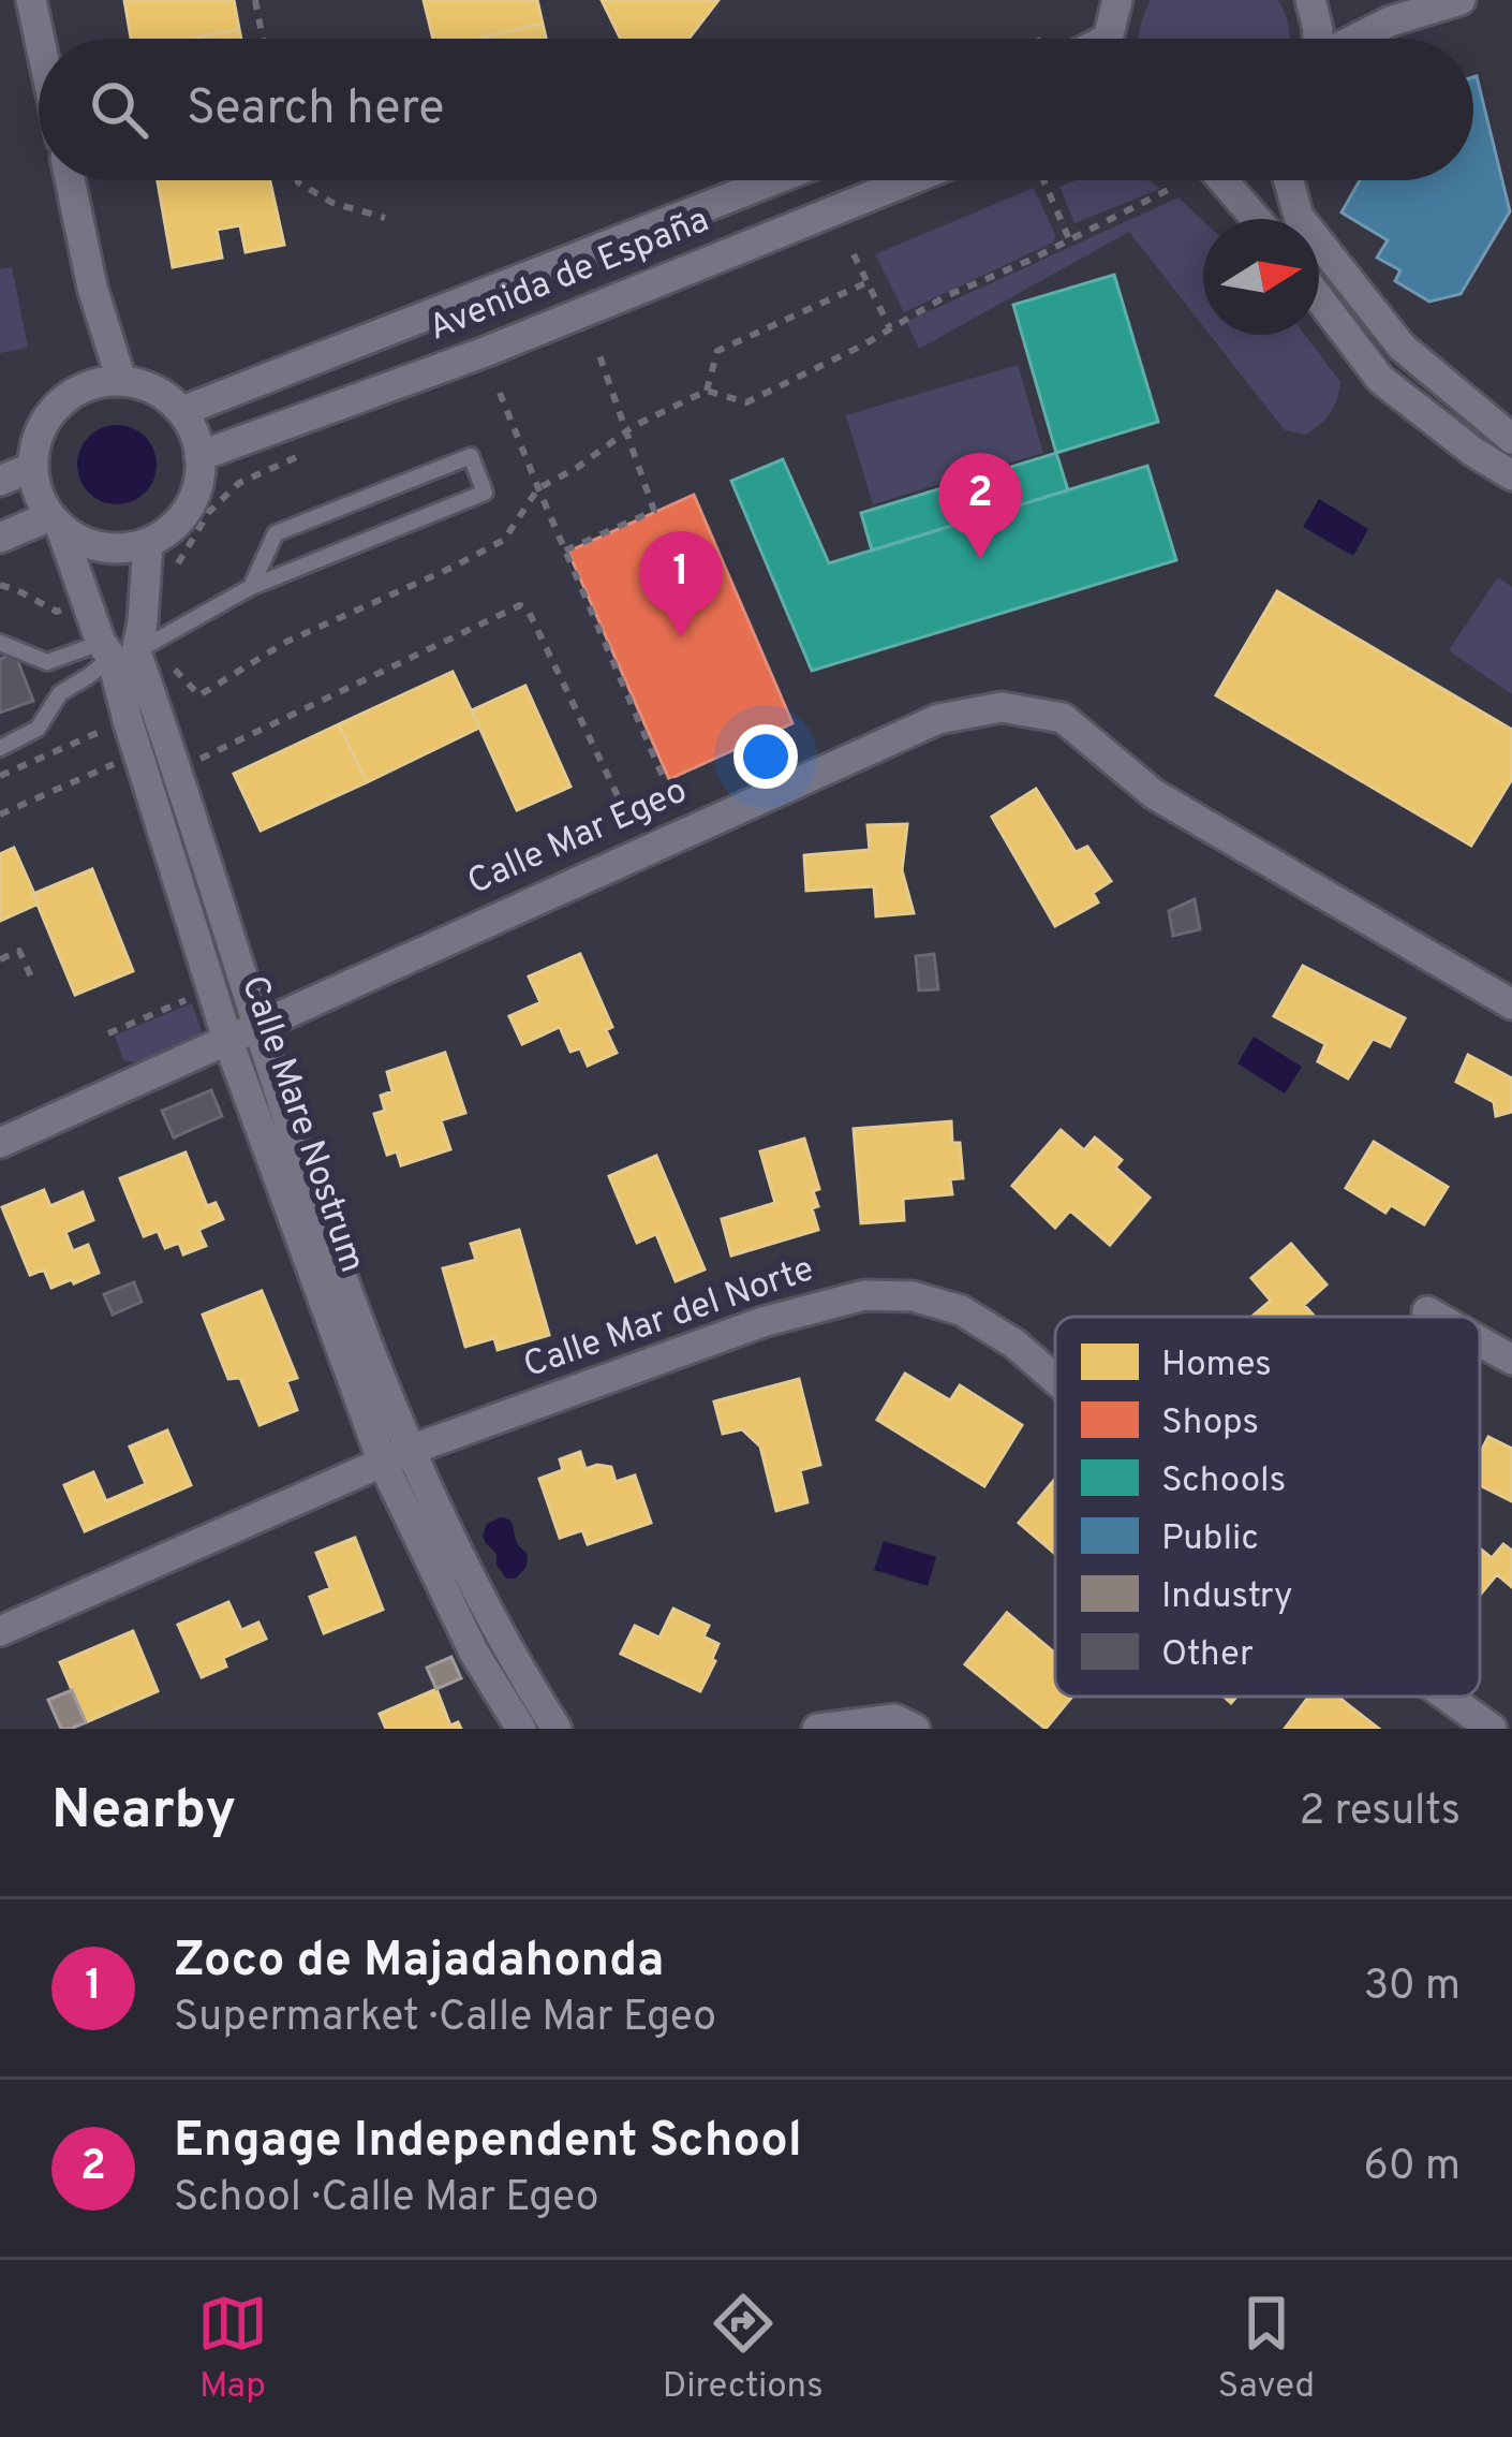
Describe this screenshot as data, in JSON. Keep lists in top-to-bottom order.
{
  "streets": {
    "street": [
      "Avenida de España",
      "Calle Mar Egeo",
      "Calle Mare Nostrum",
      "Calle Mar del Norte"
    ]
  },
  "crossings": [
    ["Avenida de España", "Calle Mare Nostrum"],
    ["Calle Mar Egeo", "Calle Mare Nostrum"],
    ["Calle Mare Nostrum", "Calle Mar del Norte"]
  ],
  "legend": [
    "Homes",
    "Shops",
    "Schools",
    "Public",
    "Industry",
    "Other"
  ],
  "north": "right",
  "page": {
    "search": "Search here",
    "pins": ["2", "1"],
    "heading": ["Nearby", "2 results"],
    "list": [
      {
        "mark": "1",
        "name": "Zoco de Majadahonda",
        "note": "Supermarket · Calle Mar Egeo",
        "value": "30 m"
      },
      {
        "mark": "2",
        "name": "Engage Independent School",
        "note": "School · Calle Mar Egeo",
        "value": "60 m"
      }
    ],
    "nav": ["Map", "Directions", "Saved"]
  }
}
